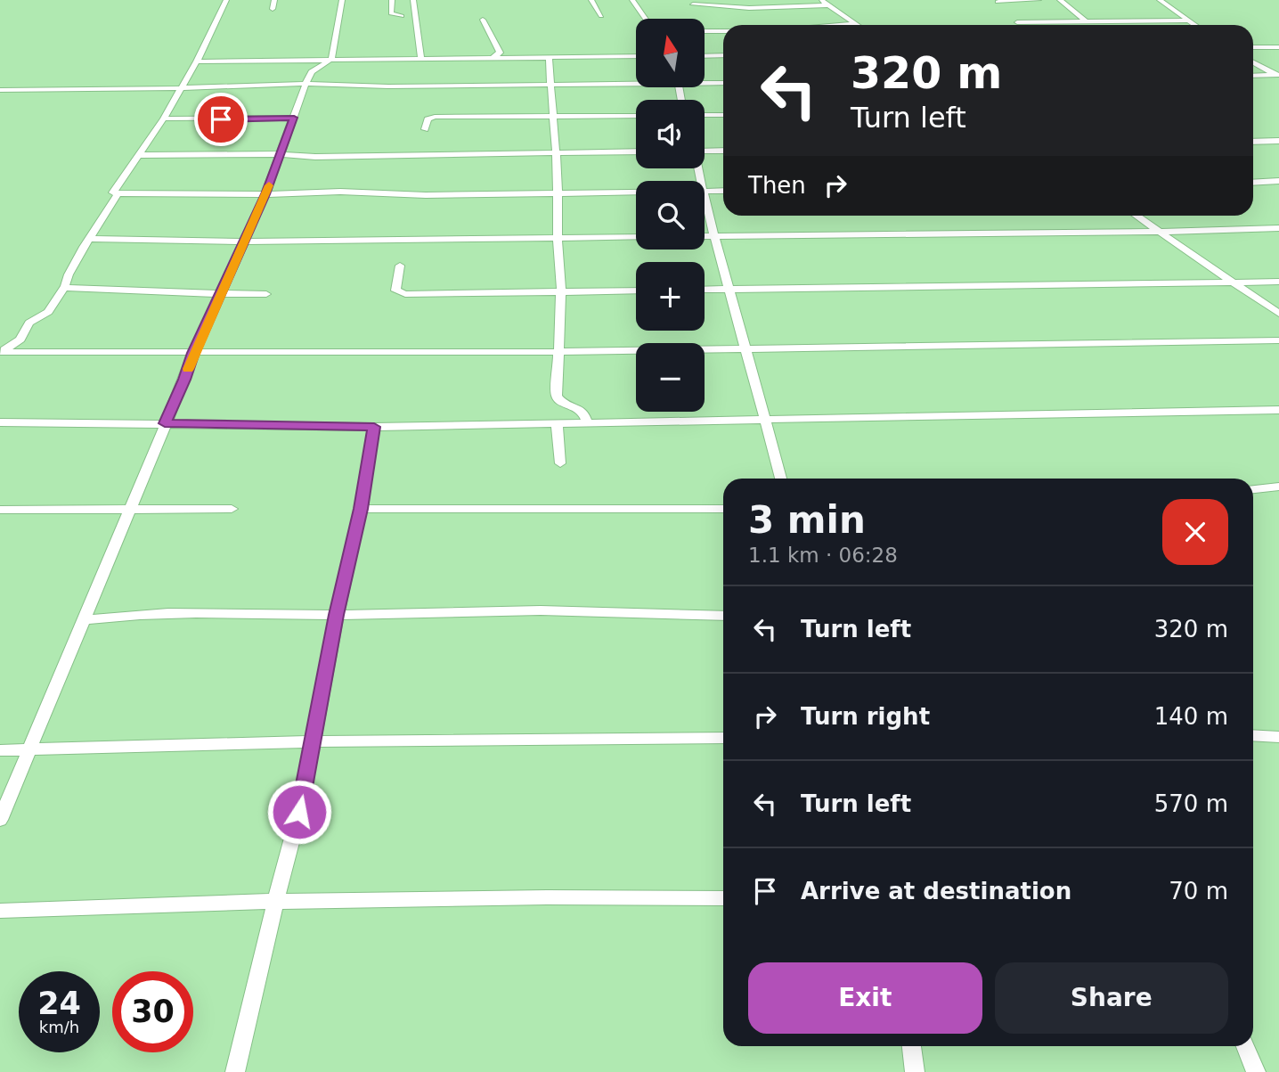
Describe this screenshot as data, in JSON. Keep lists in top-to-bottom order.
{
  "north": "top",
  "page": {
    "map_buttons": ["+", "−"],
    "turn": ["320 m", "Turn left"],
    "then": "Then",
    "heading": ["3 min", "1.1 km · 06:28"],
    "list": [
      {
        "name": "Turn left",
        "value": "320 m"
      },
      {
        "name": "Turn right",
        "value": "140 m"
      },
      {
        "name": "Turn left",
        "value": "570 m"
      },
      {
        "name": "Arrive at destination",
        "value": "70 m"
      }
    ],
    "buttons": ["Exit", "Share"],
    "speed": "24 km/h",
    "limit": "30"
  }
}
